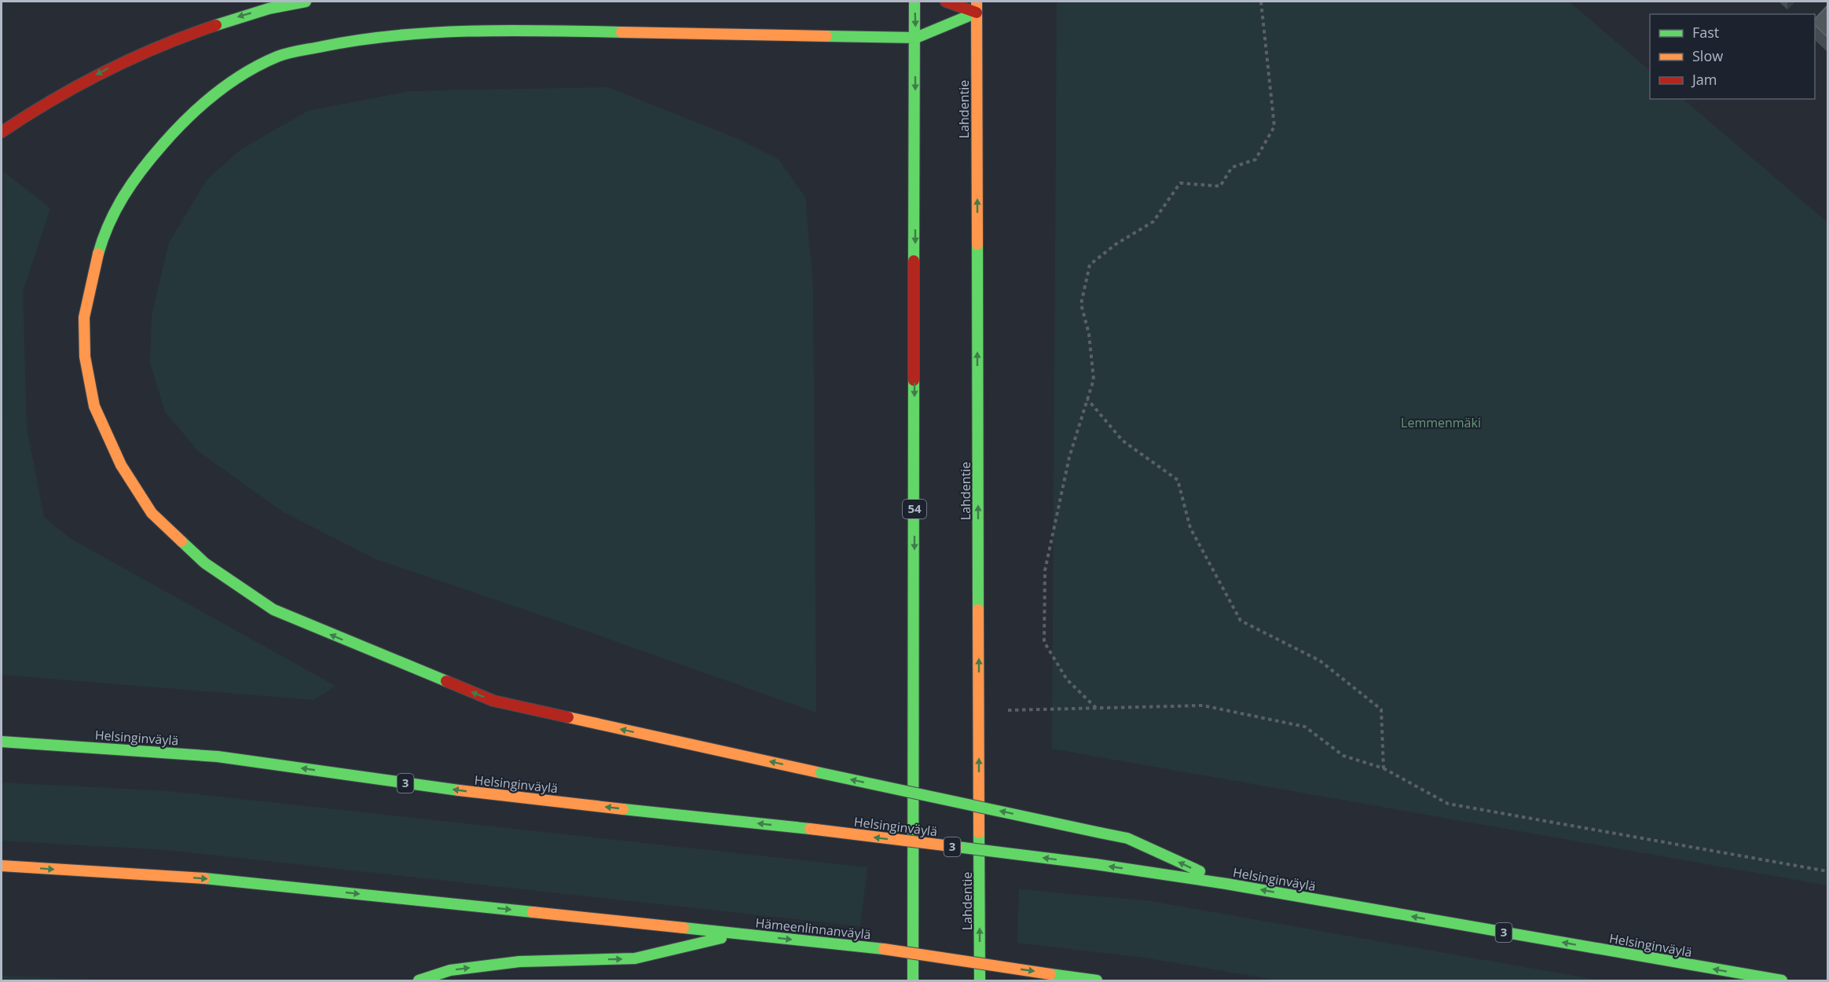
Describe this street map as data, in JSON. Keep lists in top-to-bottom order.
{
  "streets": {
    "main road": [
      "Lahdentie",
      "54",
      "Helsinginväylä",
      "3",
      "Hämeenlinnanväylä"
    ]
  },
  "one_way": ["Helsinginväylä", "Hämeenlinnanväylä"],
  "parks": ["Lemmenmäki"],
  "legend": ["Fast", "Slow", "Jam"]
}
